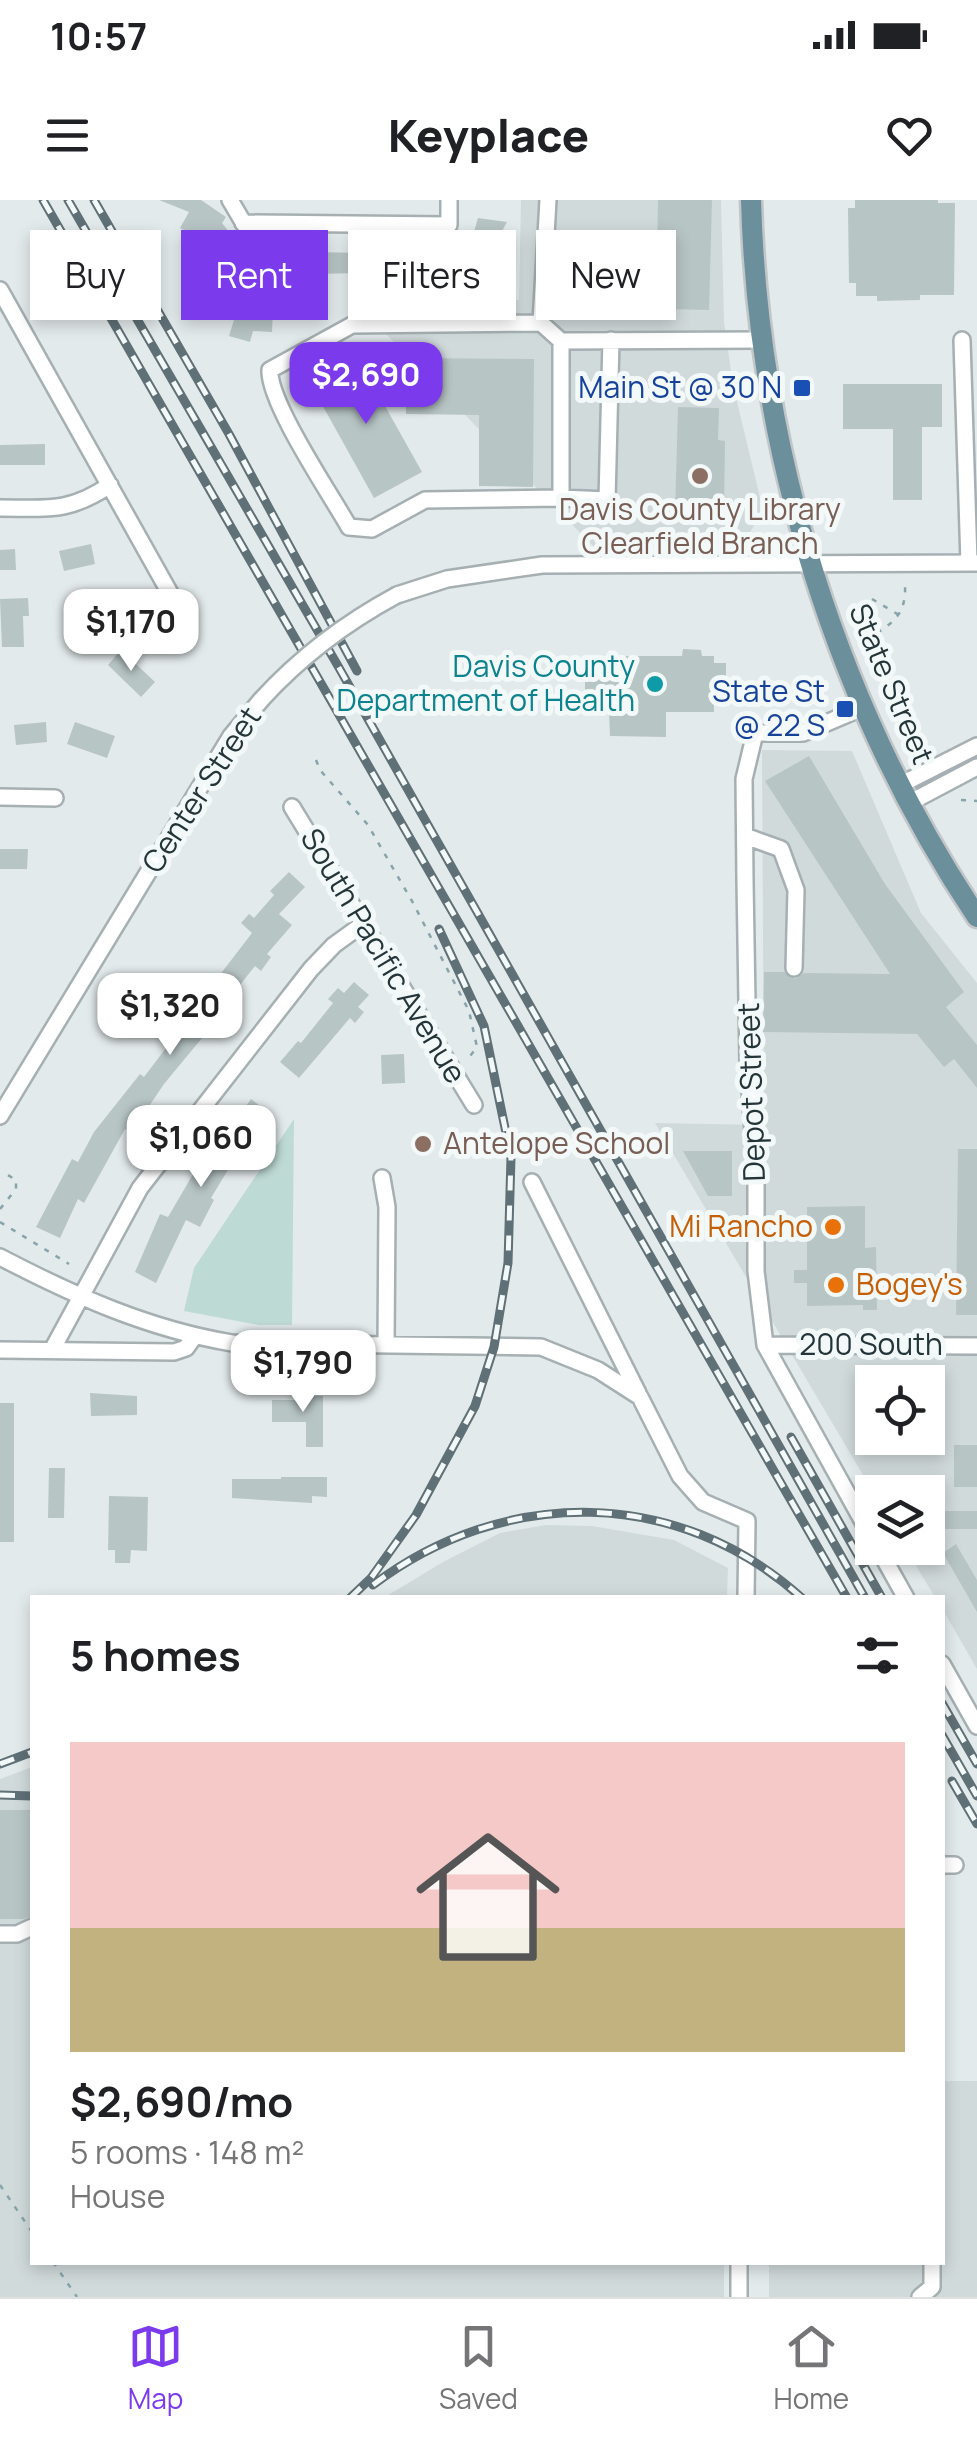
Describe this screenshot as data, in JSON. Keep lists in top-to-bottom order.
{
  "streets": {
    "main road": ["State Street"],
    "street": [
      "Center Street",
      "South Pacific Avenue",
      "Depot Street",
      "200 South"
    ]
  },
  "crossings": [
    ["State Street", "Center Street"],
    ["State Street", "Depot Street"],
    ["Depot Street", "200 South"]
  ],
  "places": {
    "transit": ["Main St @ 30 N", "State St @ 22 S"],
    "other": [
      "Davis County Library Clearfield Branch",
      "Davis County Department of Health",
      "Antelope School",
      "Mi Rancho",
      "Bogey's"
    ]
  },
  "page": {
    "status": "10:57",
    "header": "Keyplace",
    "chip": [
      "Buy",
      "Rent",
      "Filters",
      "New"
    ],
    "price": [
      "$2,690",
      "$1,170",
      "$1,320",
      "$1,060",
      "$1,790"
    ],
    "heading": "5 homes",
    "list": [
      {
        "name": "$2,690/mo",
        "note": "5 rooms · 148 m² · House"
      }
    ],
    "tabs": ["Map", "Saved", "Home"]
  }
}
